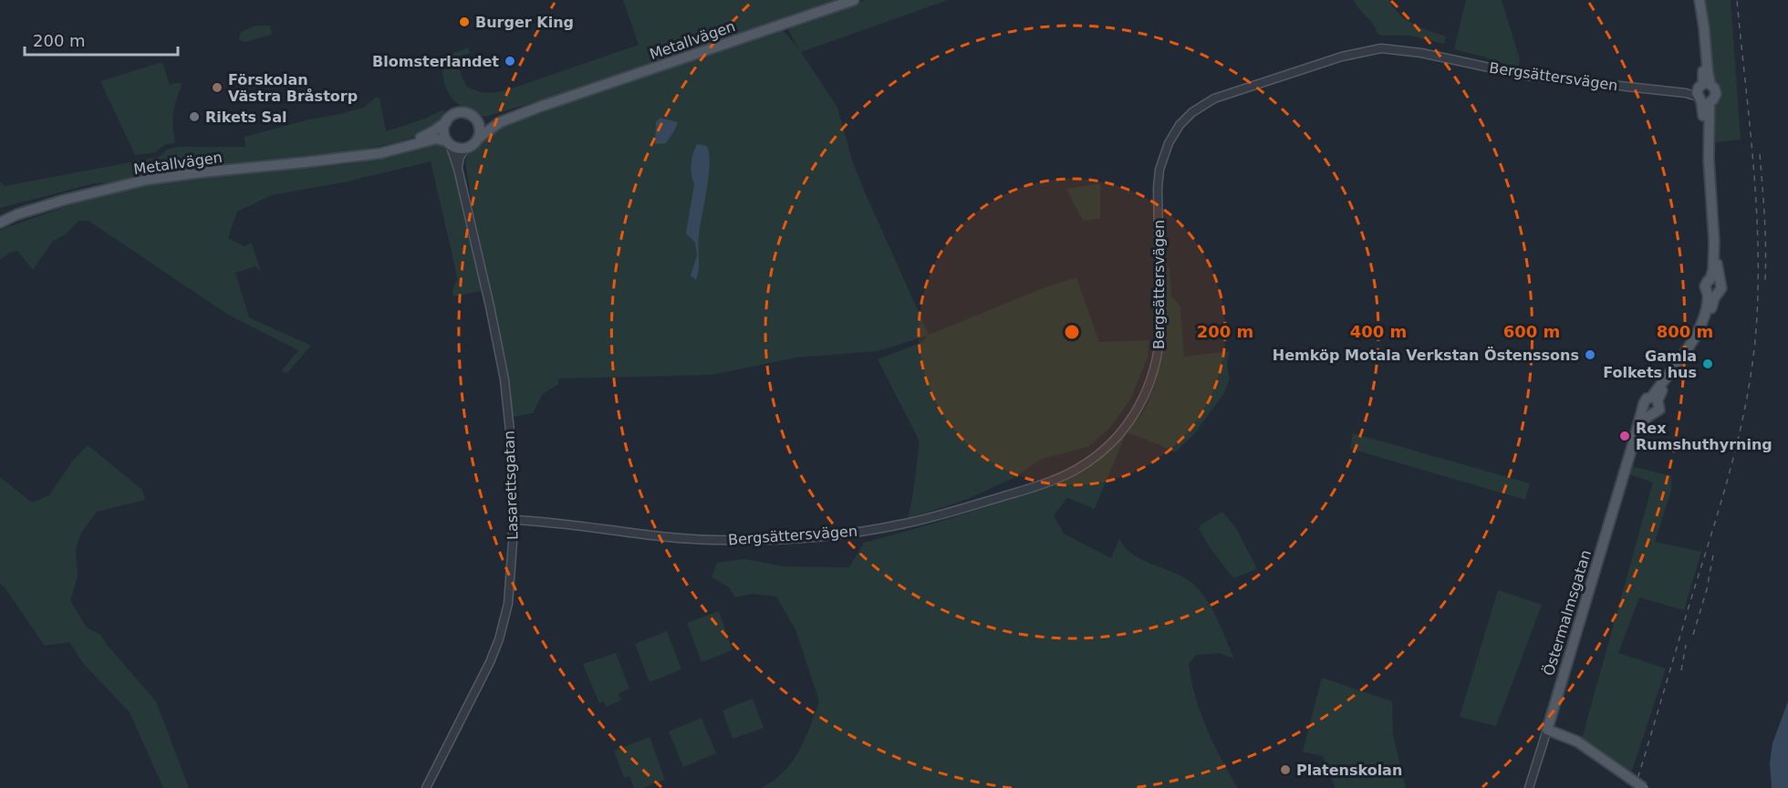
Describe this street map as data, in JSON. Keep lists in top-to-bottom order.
{
  "streets": {
    "main road": ["Metallvägen", "Östermalmsgatan"],
    "street": ["Bergsättersvägen", "Lasarettsgatan"]
  },
  "crossings": [
    ["Metallvägen", "Lasarettsgatan"],
    ["Bergsättersvägen", "Lasarettsgatan"],
    ["Bergsättersvägen", "Östermalmsgatan"]
  ],
  "places": [
    "Burger King",
    "Blomsterlandet",
    "Förskolan Västra Bråstorp",
    "Rikets Sal",
    "Hemköp Motala Verkstan Östenssons",
    "Gamla Folkets hus",
    "Rex Rumshuthyrning",
    "Platenskolan"
  ],
  "scale_bar": "200 m",
  "rings": [
    "200 m",
    "400 m",
    "600 m",
    "800 m"
  ]
}
